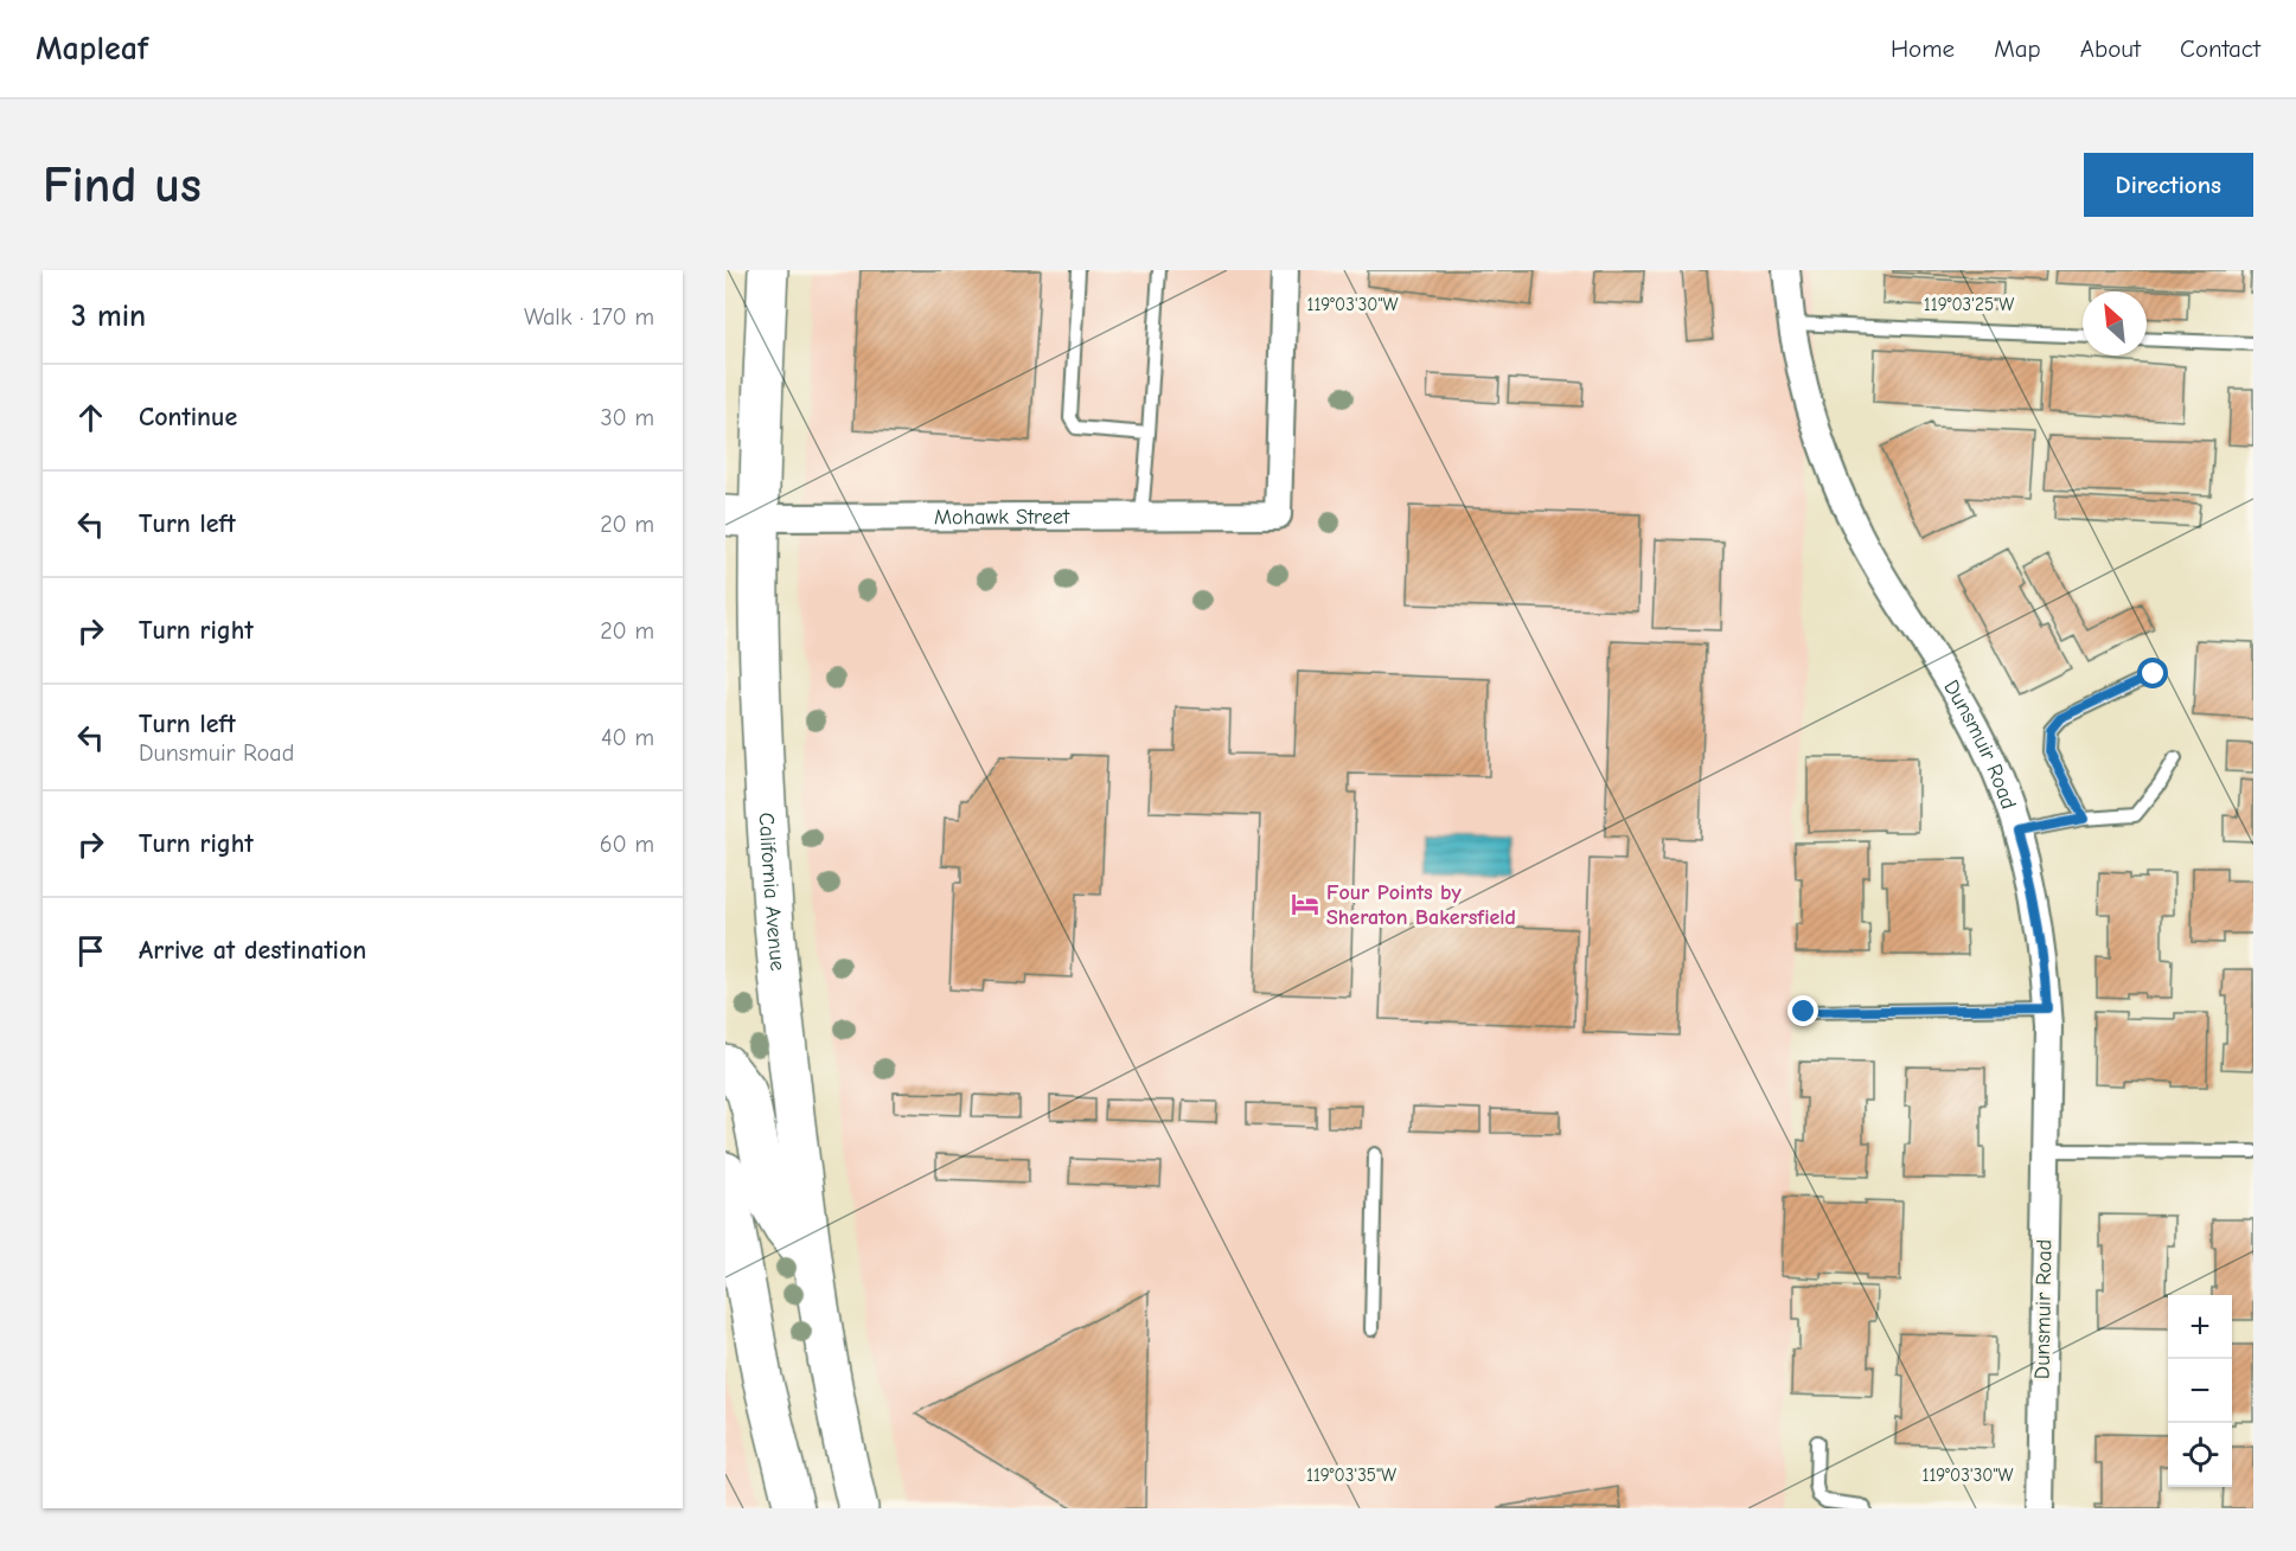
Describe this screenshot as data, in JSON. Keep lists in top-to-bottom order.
{
  "streets": {
    "main road": ["California Avenue"],
    "street": ["Mohawk Street", "Dunsmuir Road"]
  },
  "crossings": [
    ["Mohawk Street", "California Avenue"]
  ],
  "places": {
    "hotel": ["Four Points by Sheraton Bakersfield"]
  },
  "north": "top left",
  "page": {
    "header": "Mapleaf",
    "nav": [
      "Home",
      "Map",
      "About",
      "Contact"
    ],
    "buttons": "Directions",
    "title": "Find us",
    "heading": ["3 min", "Walk · 170 m"],
    "list": [
      ["Continue", "30 m"],
      ["Turn left", "20 m"],
      ["Turn right", "20 m"],
      ["Turn left", "Dunsmuir Road", "40 m"],
      ["Turn right", "60 m"],
      "Arrive at destination"
    ],
    "map_buttons": ["+", "−"]
  },
  "coordinates": ["119°03'30\"W", "119°03'25\"W", "119°03'35\"W"]
}
